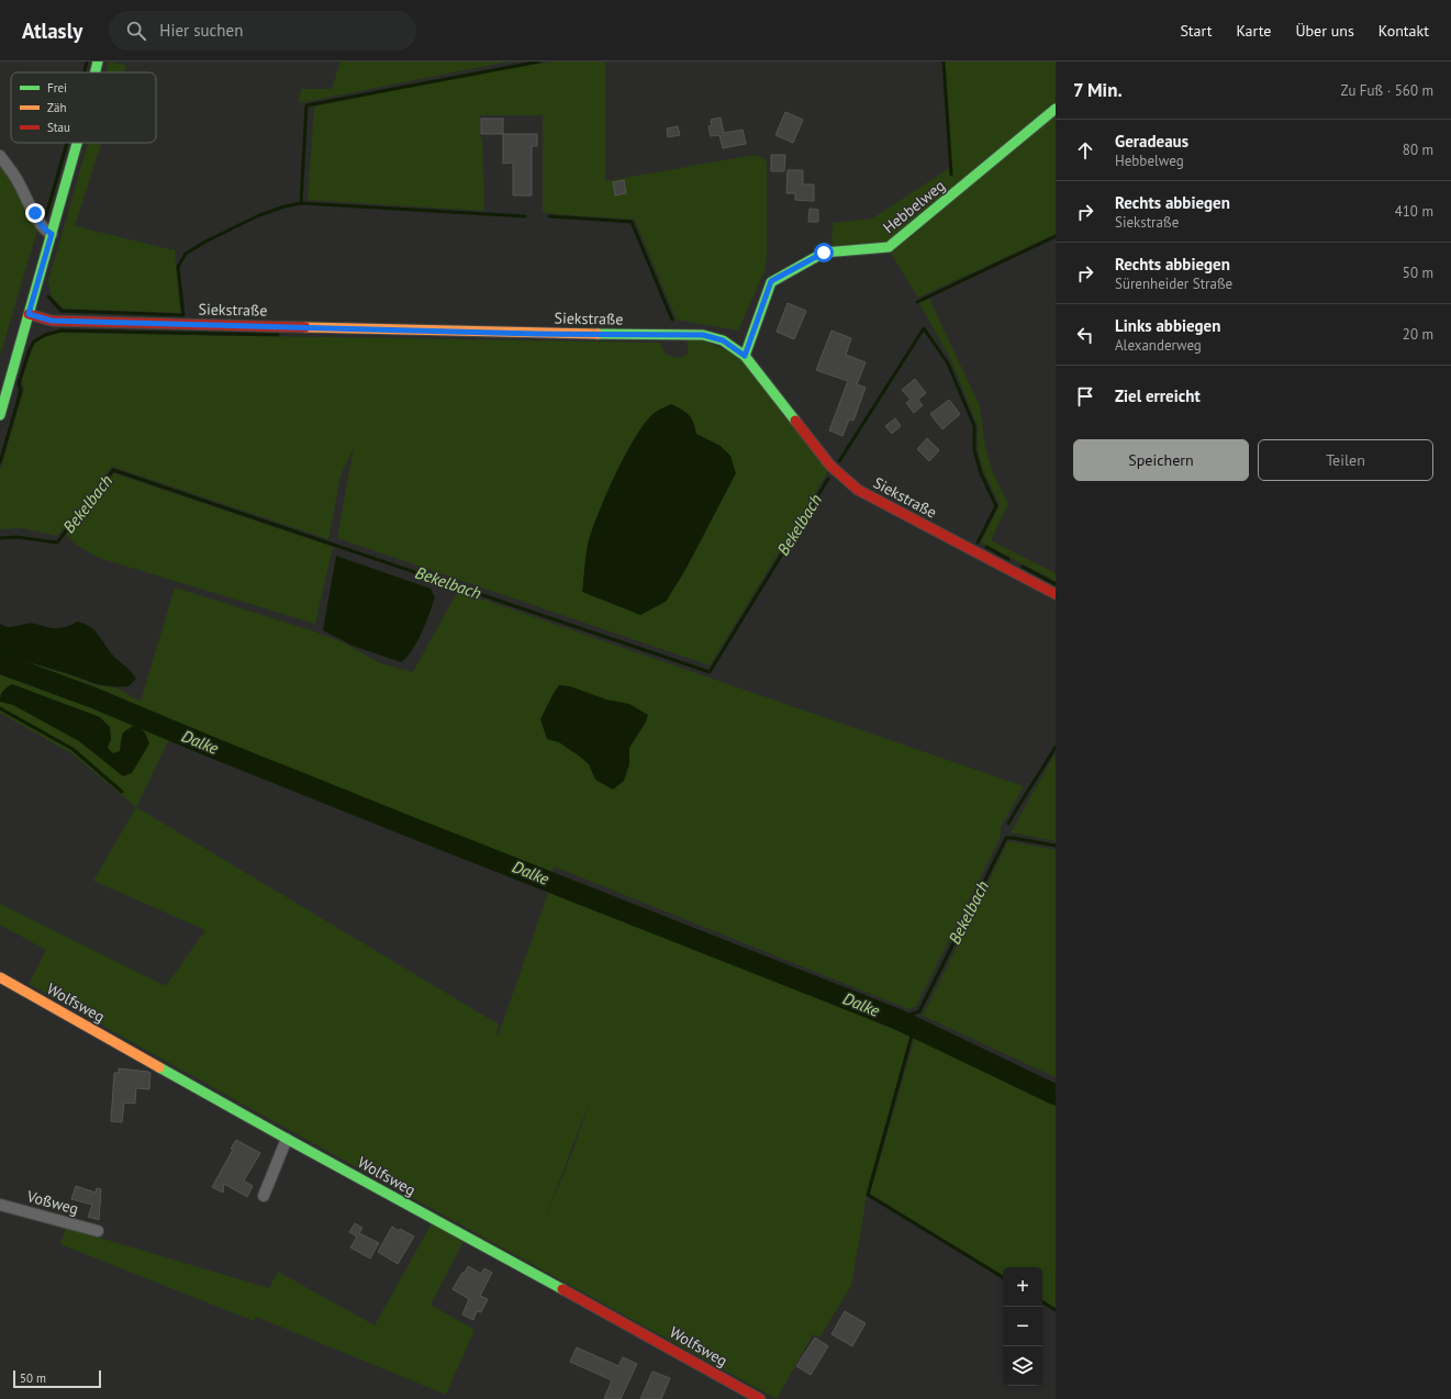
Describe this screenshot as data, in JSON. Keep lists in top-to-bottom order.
{
  "streets": {
    "street": [
      "Hebbelweg",
      "Siekstraße",
      "Wolfsweg",
      "Voßweg"
    ]
  },
  "crossings": [
    ["Hebbelweg", "Siekstraße"]
  ],
  "water": ["Bekelbach", "Dalke"],
  "legend": ["Frei", "Zäh", "Stau"],
  "scale_bar": "50 m",
  "page": {
    "header": "Atlasly",
    "search": "Hier suchen",
    "nav": [
      "Start",
      "Karte",
      "Über uns",
      "Kontakt"
    ],
    "heading": ["7 Min.", "Zu Fuß · 560 m"],
    "list": [
      ["Geradeaus", "Hebbelweg", "80 m"],
      ["Rechts abbiegen", "Siekstraße", "410 m"],
      ["Rechts abbiegen", "Sürenheider Straße", "50 m"],
      ["Links abbiegen", "Alexanderweg", "20 m"],
      "Ziel erreicht"
    ],
    "buttons": ["Speichern", "Teilen"],
    "map_buttons": ["+", "−"],
    "scale": "50 m"
  }
}
